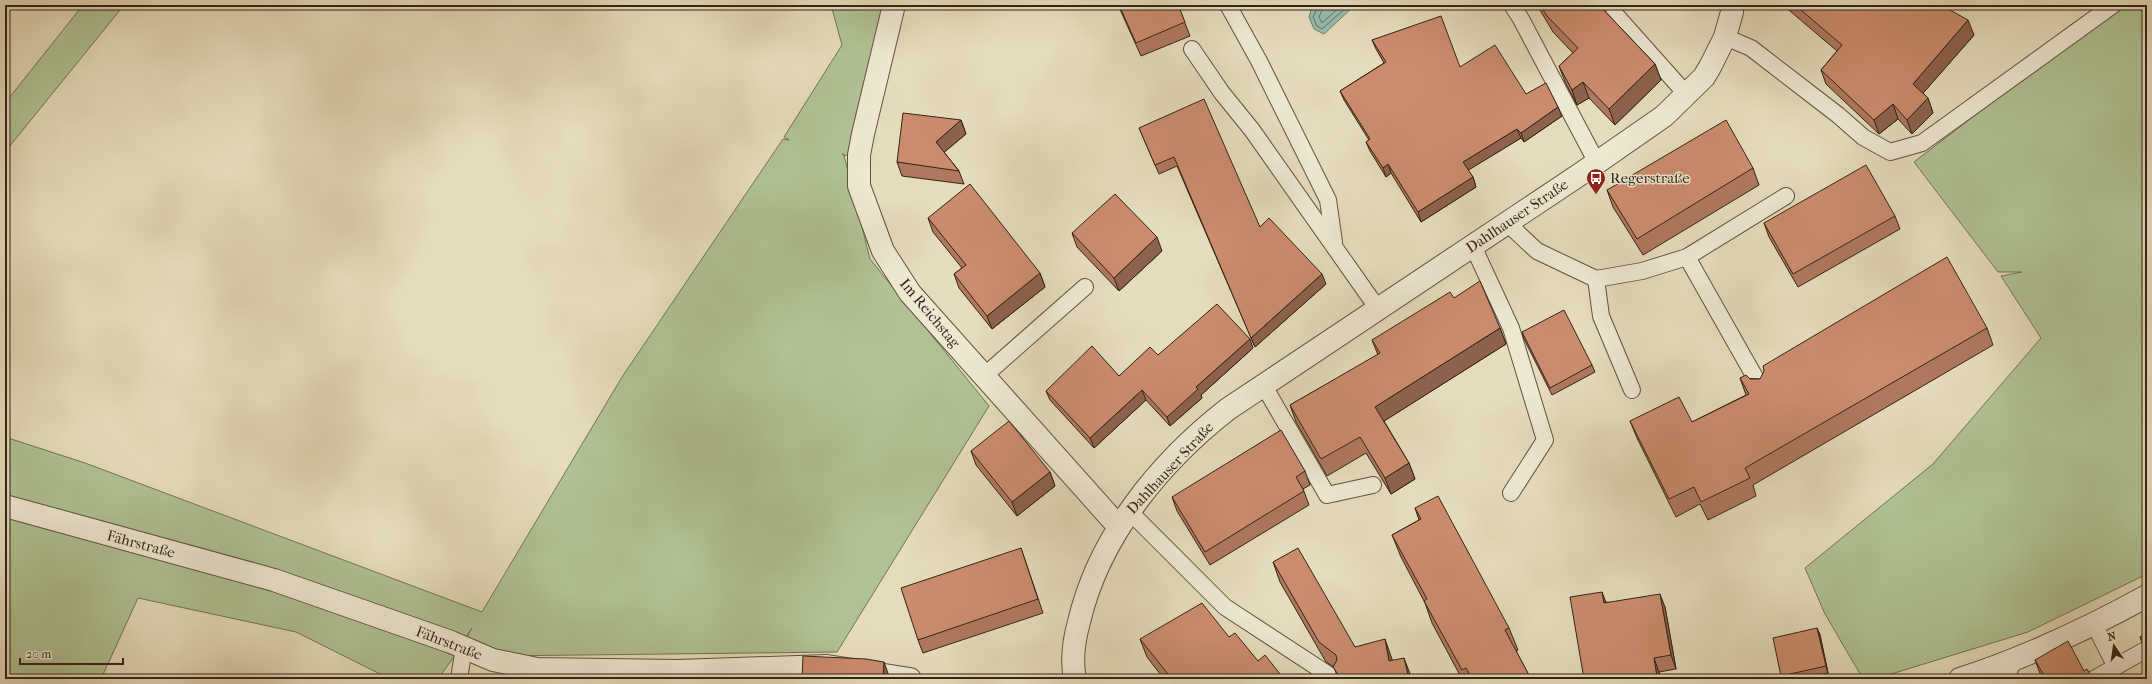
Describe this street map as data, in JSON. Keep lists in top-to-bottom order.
{
  "streets": {
    "street": ["Dahlhauser Straße", "Im Reichstag", "Fährstraße"]
  },
  "crossings": [
    ["Dahlhauser Straße", "Im Reichstag"]
  ],
  "places": {
    "bus stop": ["Regerstraße"]
  },
  "scale_bar": "20 m",
  "north": "top"
}
